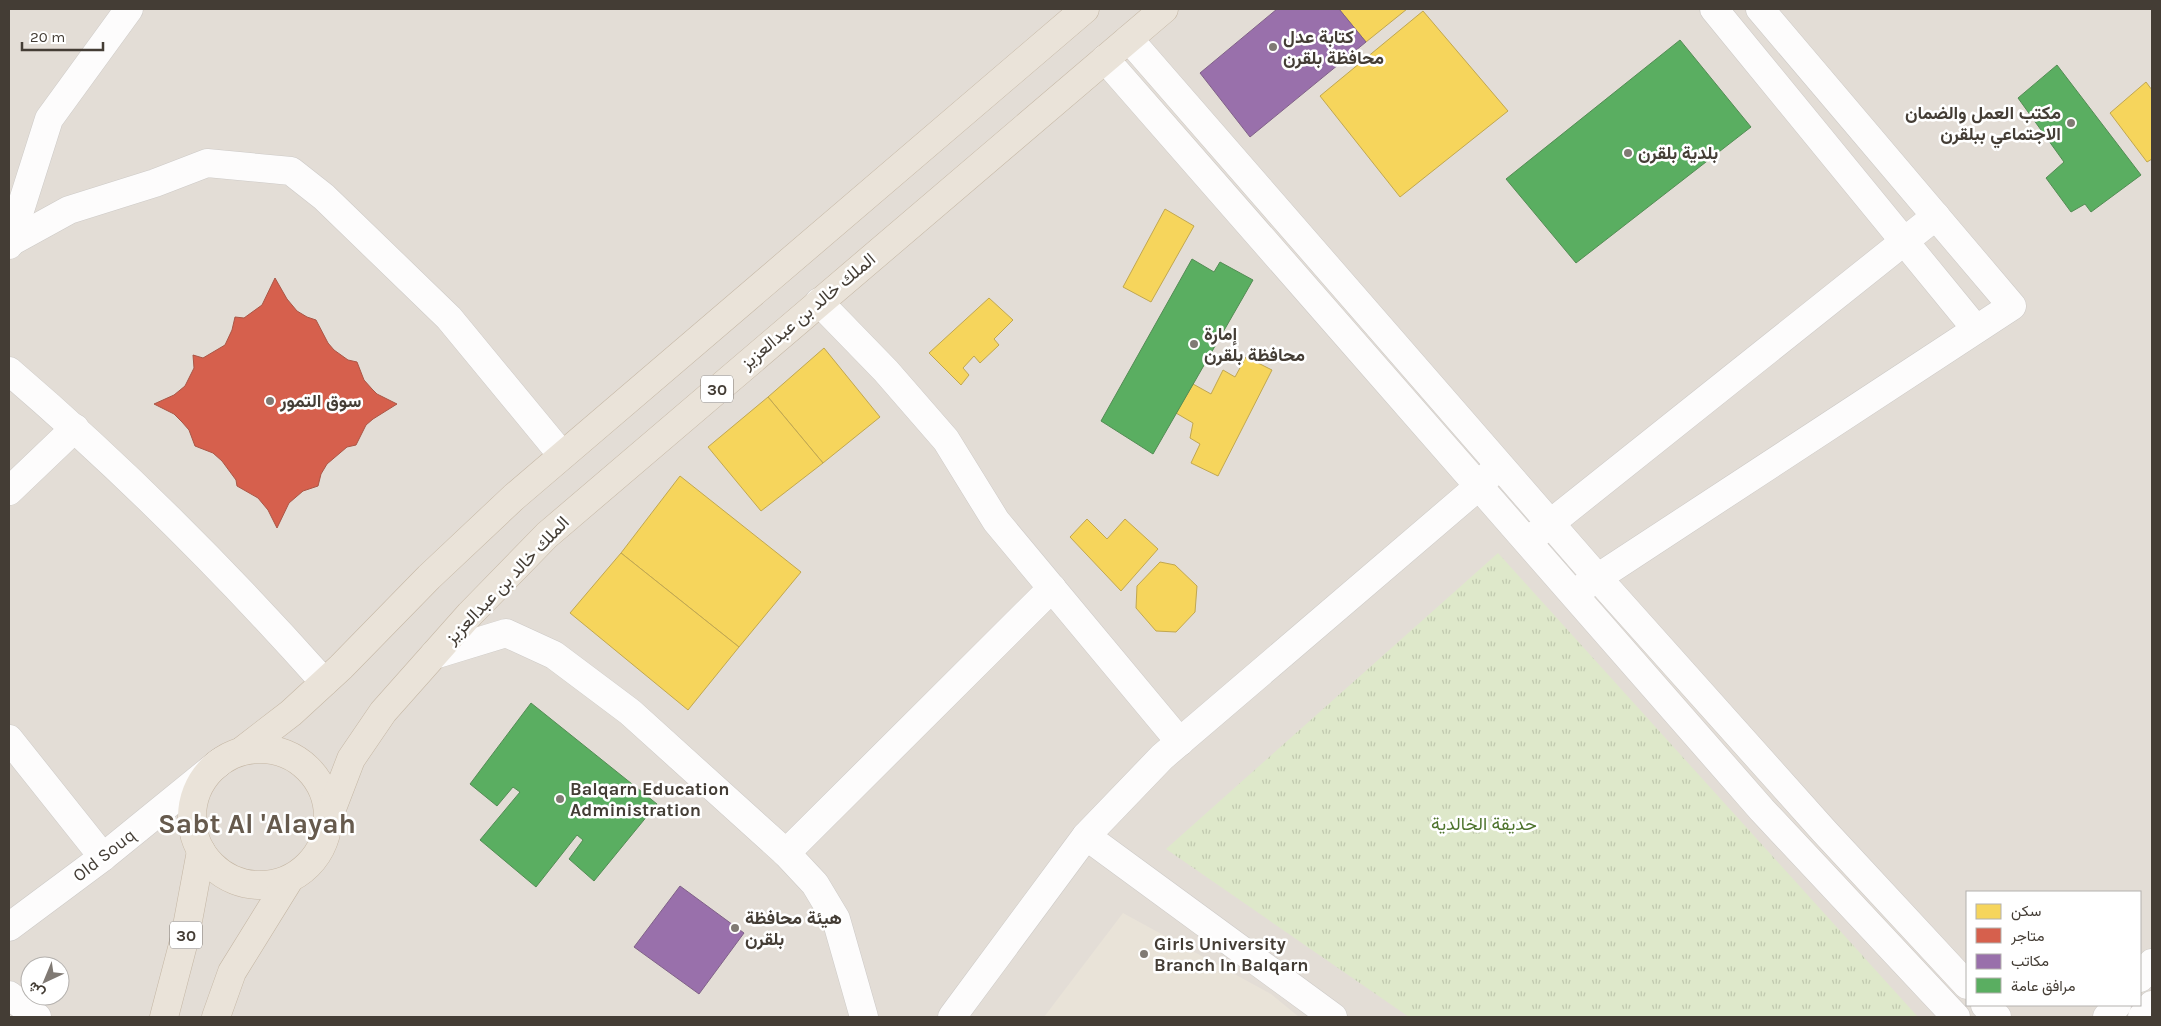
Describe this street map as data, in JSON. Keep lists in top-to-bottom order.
{
  "streets": {
    "highway": ["الملك خالد بن عبدالعزيز", "30"],
    "street": ["Old Souq"]
  },
  "crossings": [
    ["الملك خالد بن عبدالعزيز", "30"],
    ["الملك خالد بن عبدالعزيز", "Old Souq"],
    ["30", "Old Souq"]
  ],
  "districts": ["Sabt Al 'Alayah"],
  "parks": ["حديقة الخالدية"],
  "places": [
    "كتابة عدل محافظة بلقرن",
    "مكتب العمل والضمان الاجتماعي ببلقرن",
    "بلدية بلقرن",
    "إمارة محافظة بلقرن",
    "سوق التمور",
    "Balqarn Education Administration",
    "هيئة محافظة بلقرن",
    "Girls University Branch In Balqarn"
  ],
  "legend": [
    "سكن",
    "متاجر",
    "مكاتب",
    "مرافق عامة"
  ],
  "scale_bar": "20 m",
  "north": "bottom left"
}
